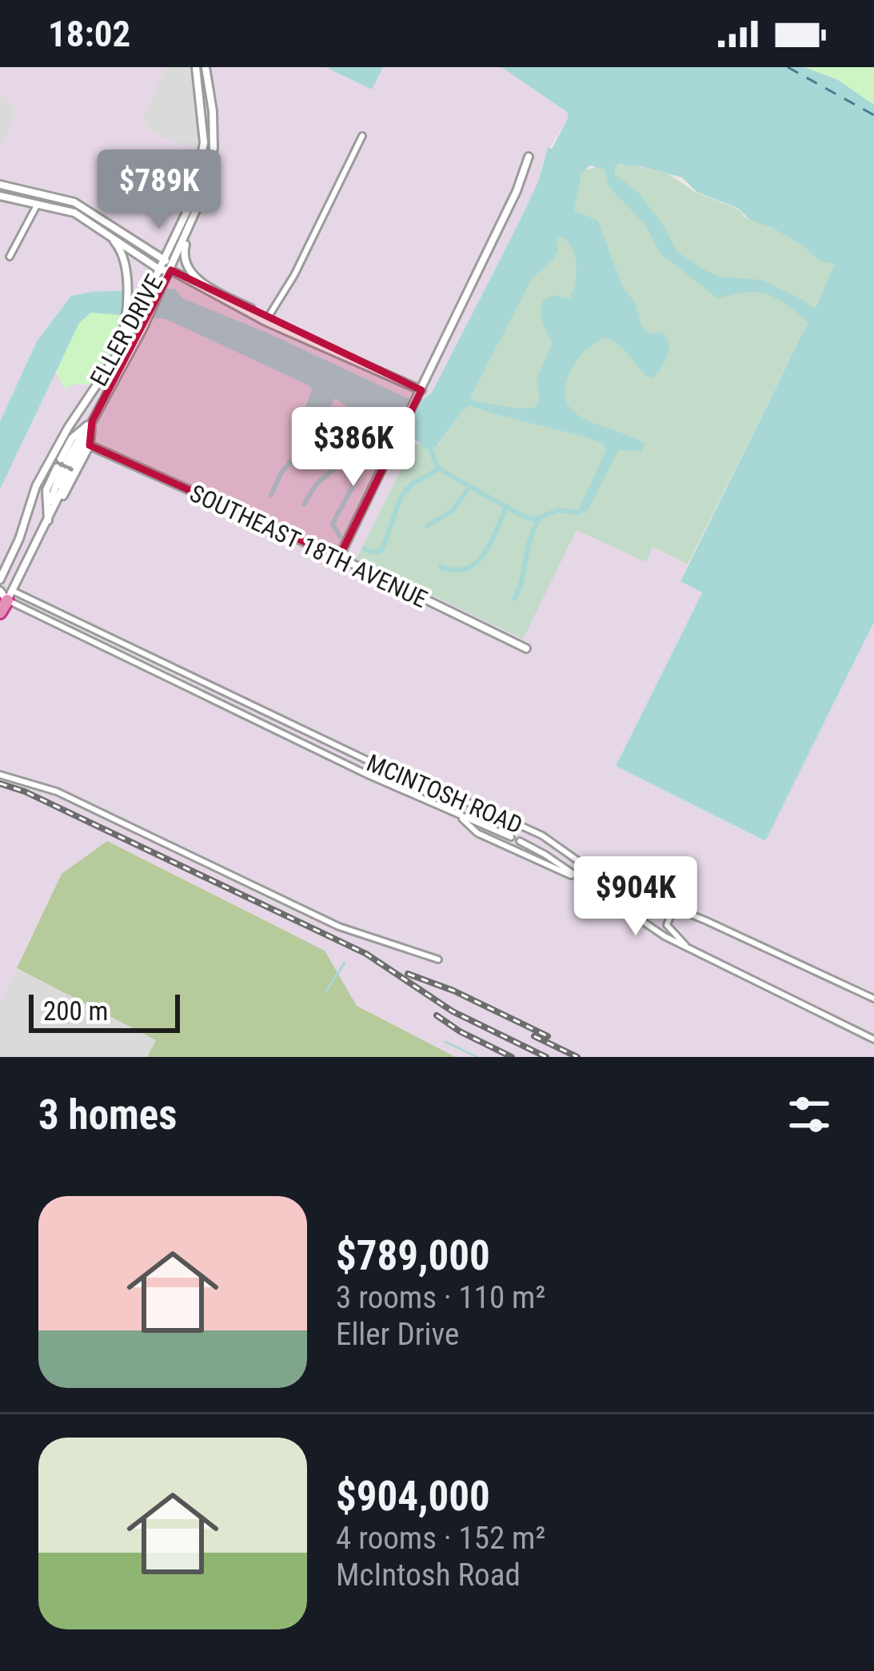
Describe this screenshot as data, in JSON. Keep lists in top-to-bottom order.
{
  "streets": {
    "street": ["ELLER DRIVE", "SOUTHEAST 18TH AVENUE", "MCINTOSH ROAD"]
  },
  "crossings": [
    ["ELLER DRIVE", "SOUTHEAST 18TH AVENUE"],
    ["ELLER DRIVE", "MCINTOSH ROAD"]
  ],
  "scale_bar": "200 m",
  "page": {
    "status": "18:02",
    "price": ["$789K", "$386K", "$904K"],
    "scale": "200 m",
    "heading": "3 homes",
    "list": [
      {
        "name": "$789,000",
        "note": "3 rooms · 110 m² · Eller Drive"
      },
      {
        "name": "$904,000",
        "note": "4 rooms · 152 m² · McIntosh Road"
      }
    ]
  }
}
